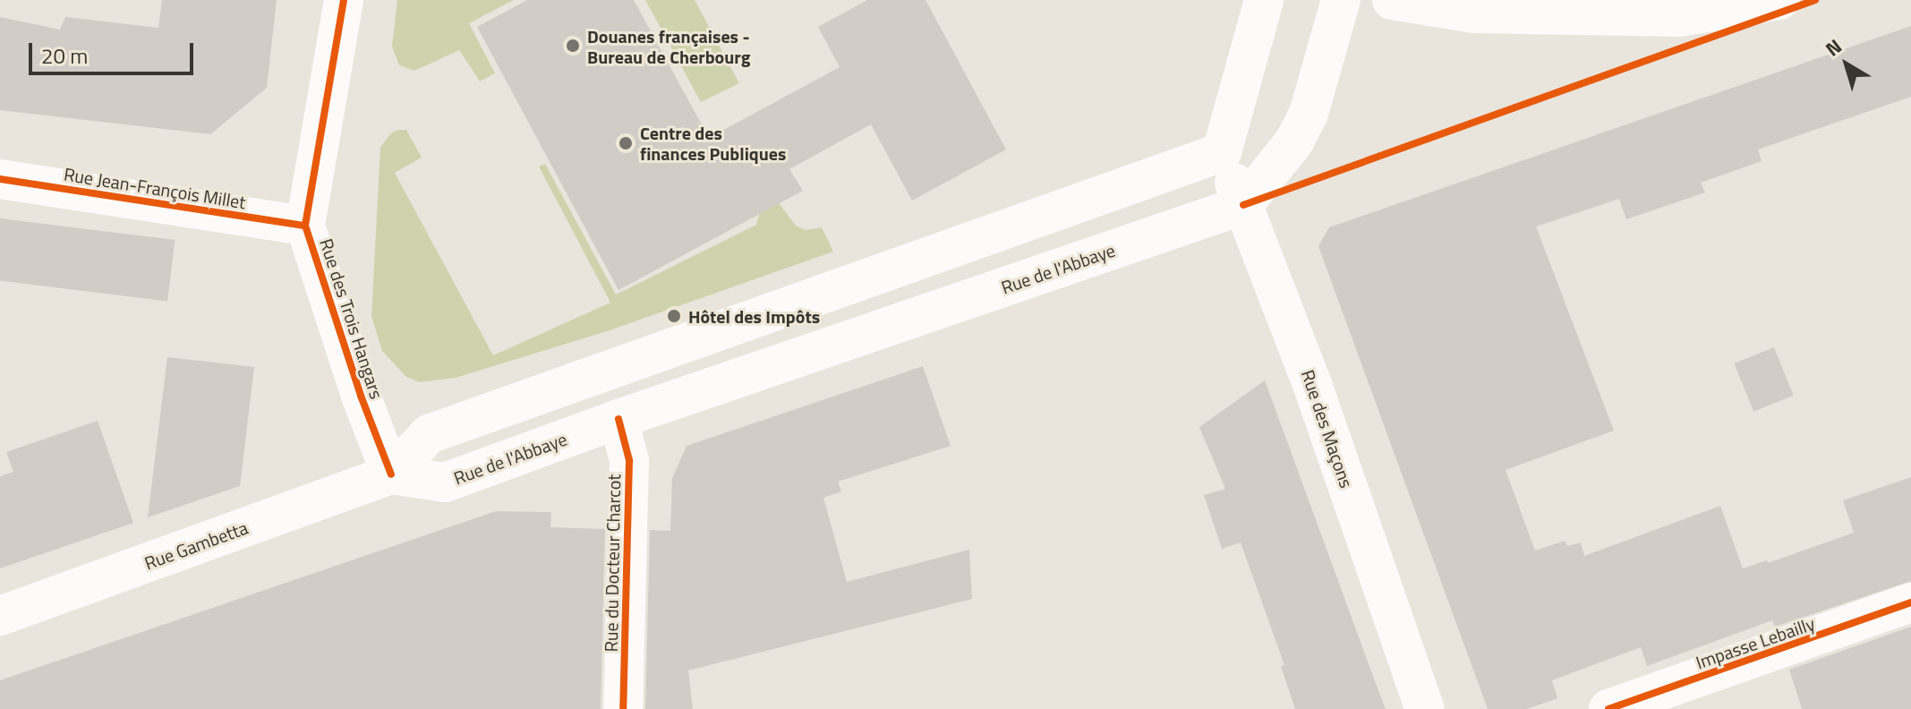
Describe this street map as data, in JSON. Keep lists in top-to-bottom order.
{
  "streets": {
    "main road": [
      "Rue Jean-François Millet",
      "Rue de l'Abbaye",
      "Rue des Trois Hangars",
      "Rue des Maçons",
      "Rue Gambetta",
      "Rue du Docteur Charcot",
      "Impasse Lebailly"
    ]
  },
  "crossings": [
    ["Rue Jean-François Millet", "Rue des Trois Hangars"],
    ["Rue de l'Abbaye", "Rue des Trois Hangars"],
    ["Rue de l'Abbaye", "Rue des Maçons"],
    ["Rue de l'Abbaye", "Rue Gambetta"],
    ["Rue de l'Abbaye", "Rue du Docteur Charcot"],
    ["Rue des Trois Hangars", "Rue Gambetta"]
  ],
  "places": ["Douanes françaises - Bureau de Cherbourg", "Centre des finances Publiques", "Hôtel des Impôts"],
  "scale_bar": "20 m",
  "north": "top left"
}
